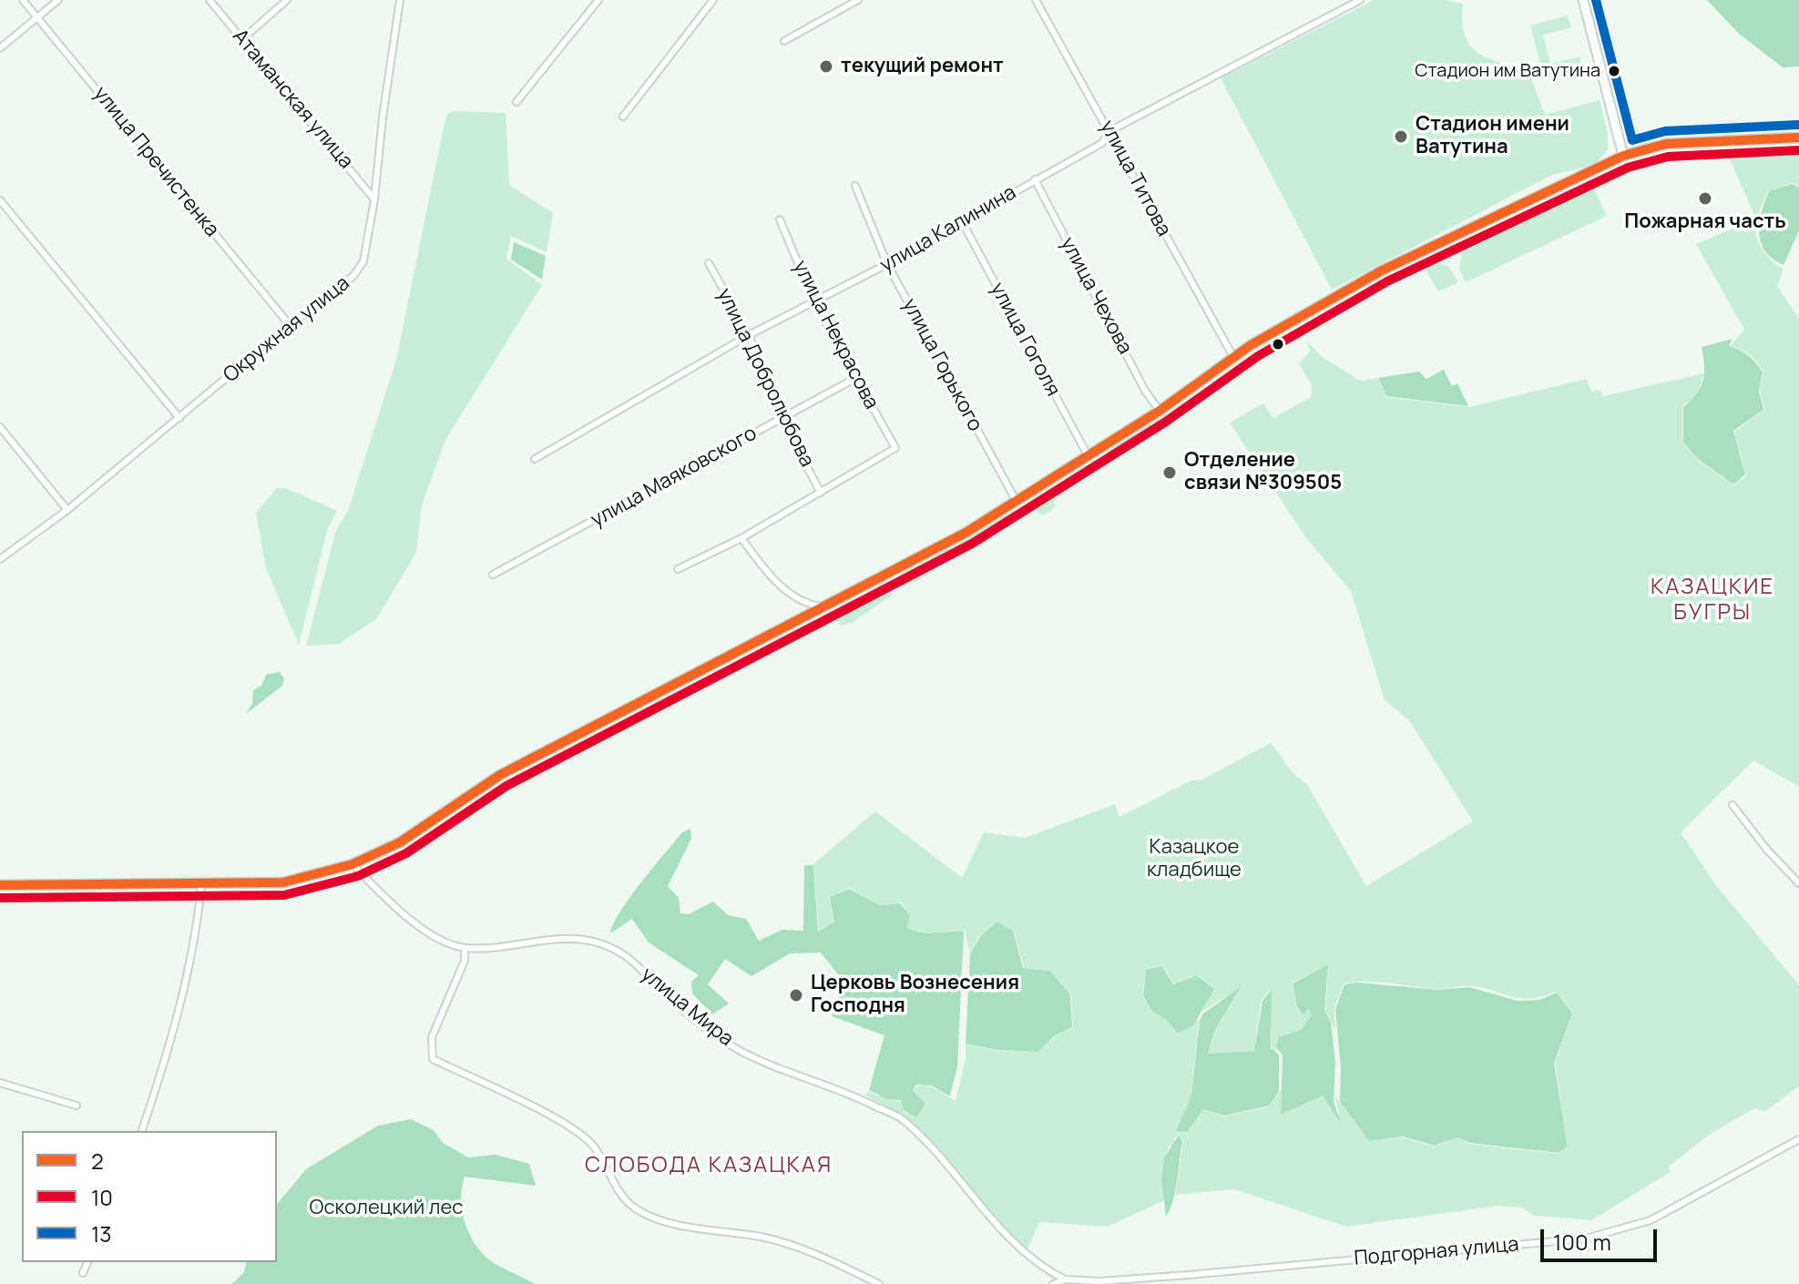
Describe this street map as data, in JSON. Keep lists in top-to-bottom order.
{
  "streets": {
    "street": [
      "Атаманская улица",
      "улица Пречистенка",
      "улица Титова",
      "улица Калинина",
      "улица Чехова",
      "Окружная улица",
      "улица Некрасова",
      "улица Гоголя",
      "улица Горького",
      "улица Добролюбова",
      "улица Маяковского",
      "улица Мира",
      "Подгорная улица"
    ]
  },
  "crossings": [
    ["Атаманская улица", "Окружная улица"],
    ["улица Пречистенка", "Окружная улица"],
    ["улица Титова", "улица Калинина"],
    ["улица Калинина", "улица Чехова"],
    ["улица Калинина", "улица Некрасова"],
    ["улица Калинина", "улица Гоголя"],
    ["улица Калинина", "улица Горького"],
    ["улица Калинина", "улица Добролюбова"],
    ["улица Некрасова", "улица Добролюбова"],
    ["улица Некрасова", "улица Маяковского"],
    ["улица Добролюбова", "улица Маяковского"],
    ["улица Мира", "Подгорная улица"]
  ],
  "districts": ["КАЗАЦКИЕ БУГРЫ", "СЛОБОДА КАЗАЦКАЯ"],
  "parks": ["Казацкое кладбище", "Осколецкий лес"],
  "places": [
    "текущий ремонт",
    "Стадион им Ватутина",
    "Стадион имени Ватутина",
    "Пожарная часть",
    "Отделение связи №309505",
    "Церковь Вознесения Господня"
  ],
  "lines": ["transit line 13", "transit line 2", "transit line 10"],
  "legend": ["2", "10", "13"],
  "scale_bar": "100 m"
}
